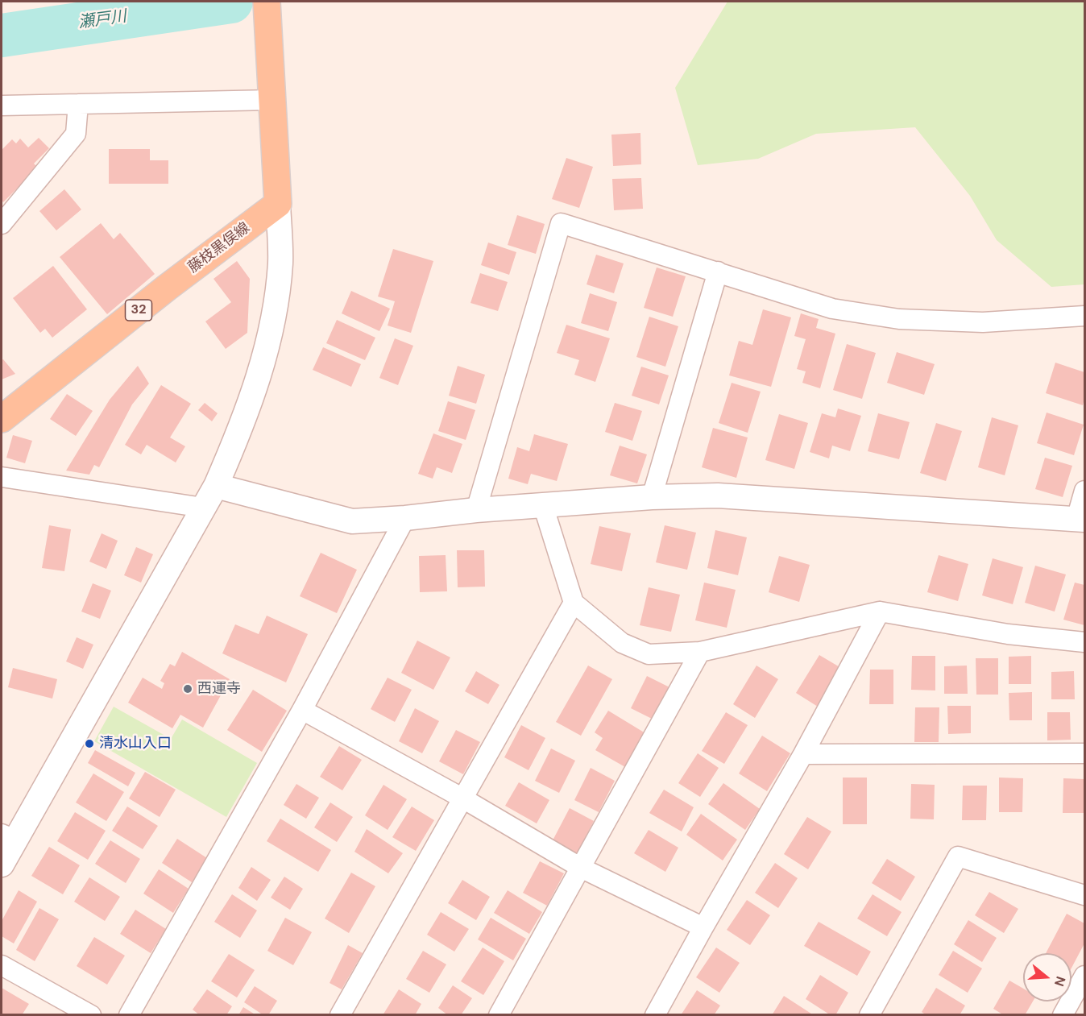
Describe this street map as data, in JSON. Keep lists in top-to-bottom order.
{
  "streets": {
    "main road": ["藤枝黒俣線", "32"]
  },
  "water": ["瀬戸川"],
  "places": ["西運寺", "清水山入口"],
  "north": "right"
}
